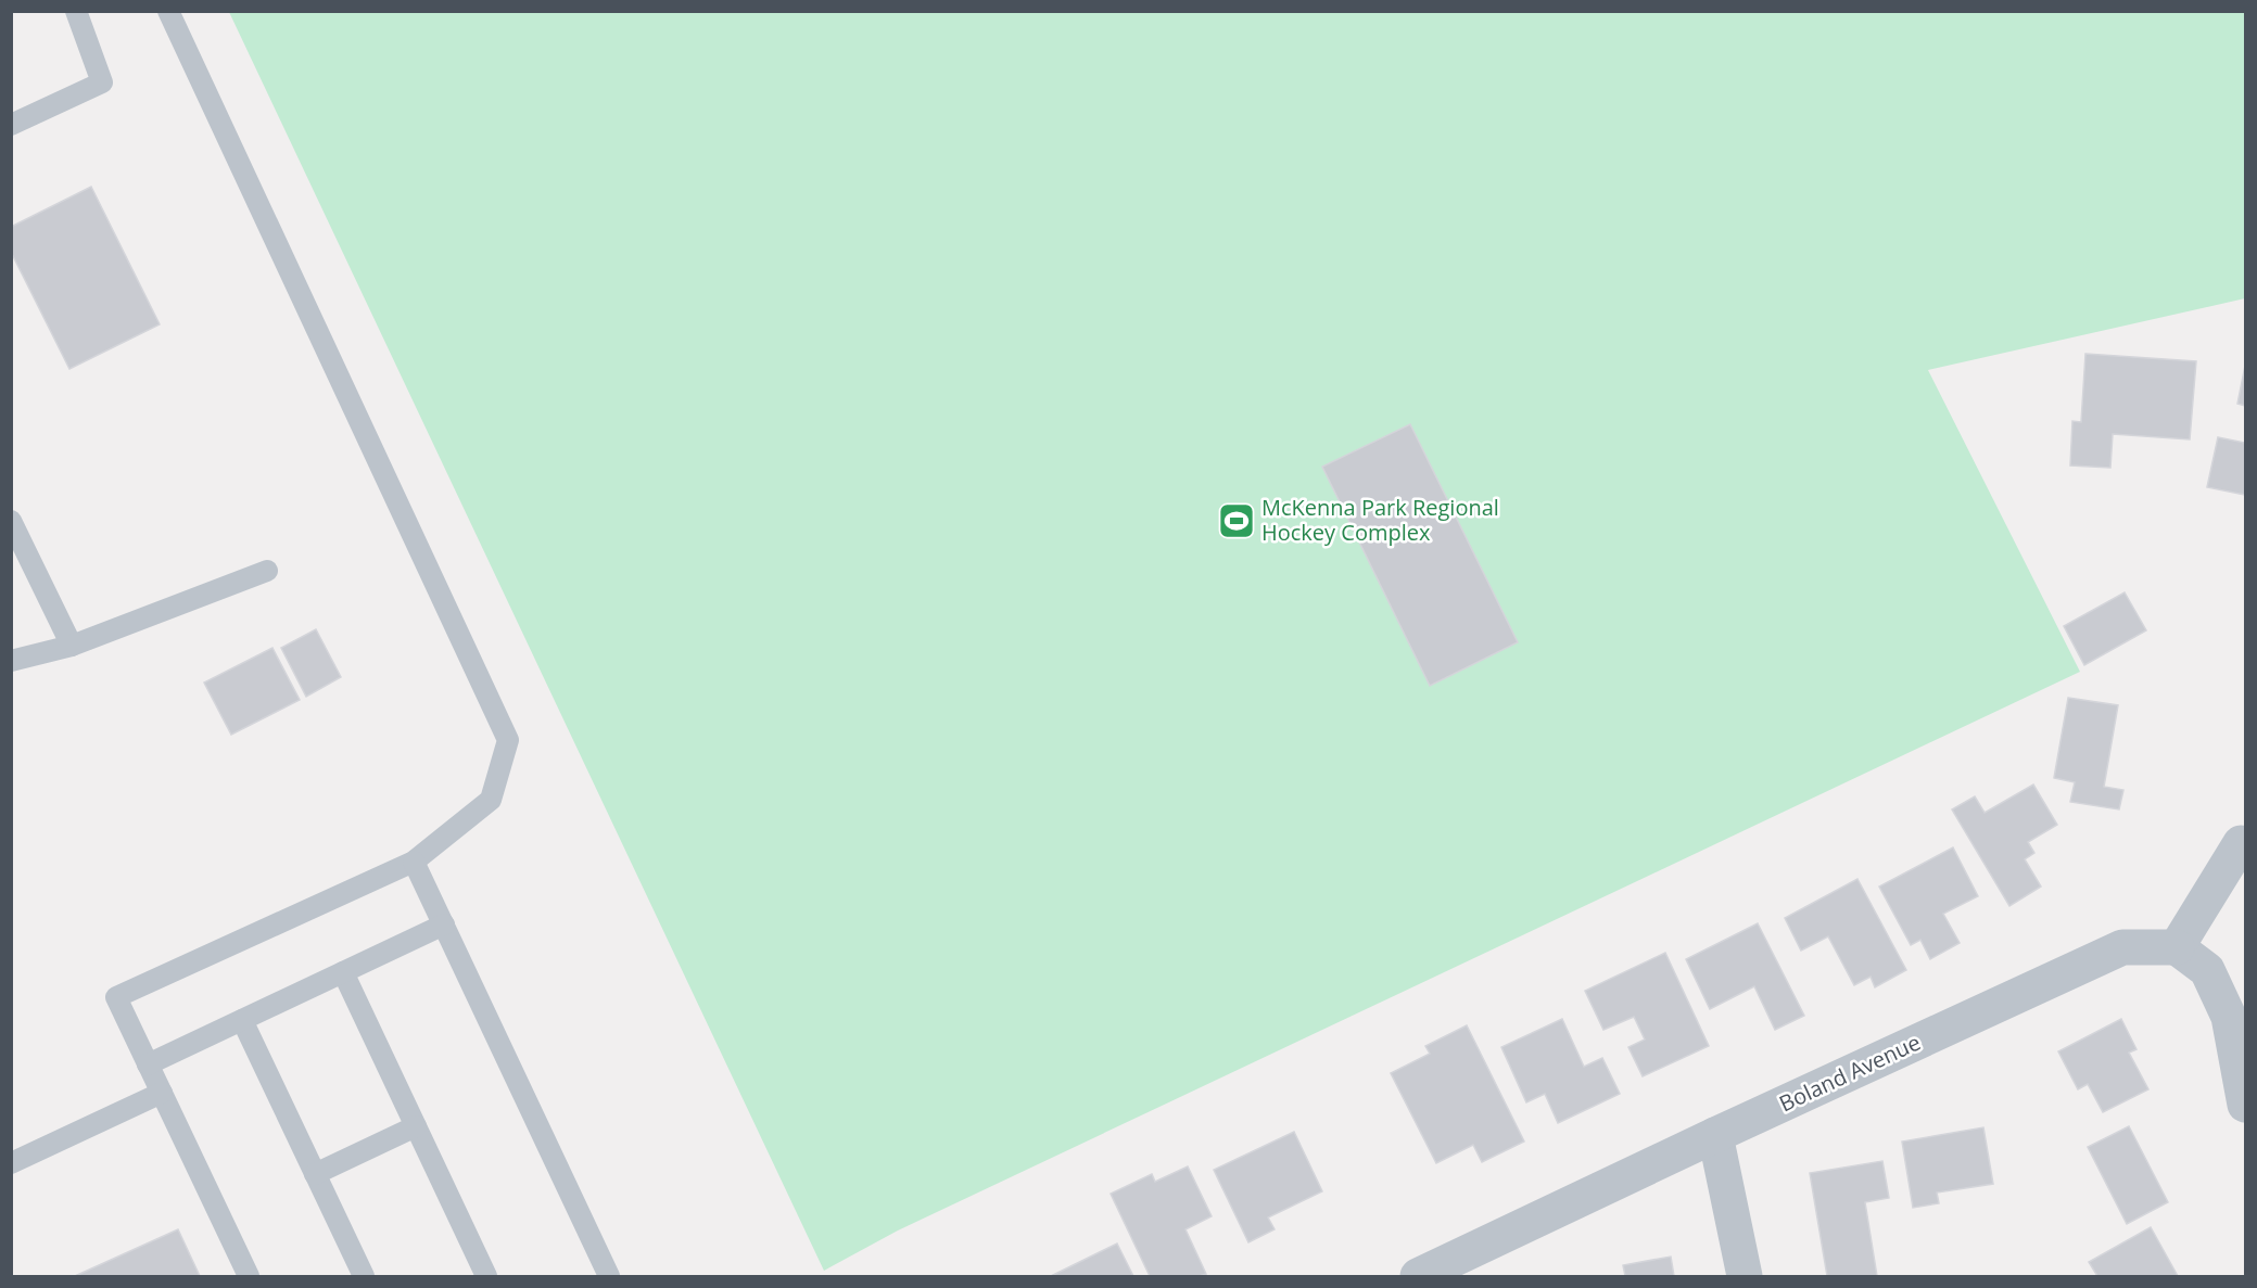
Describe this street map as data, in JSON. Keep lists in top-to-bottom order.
{
  "streets": {
    "street": ["Boland Avenue"]
  },
  "places": {
    "sports": ["McKenna Park Regional Hockey Complex"]
  }
}
